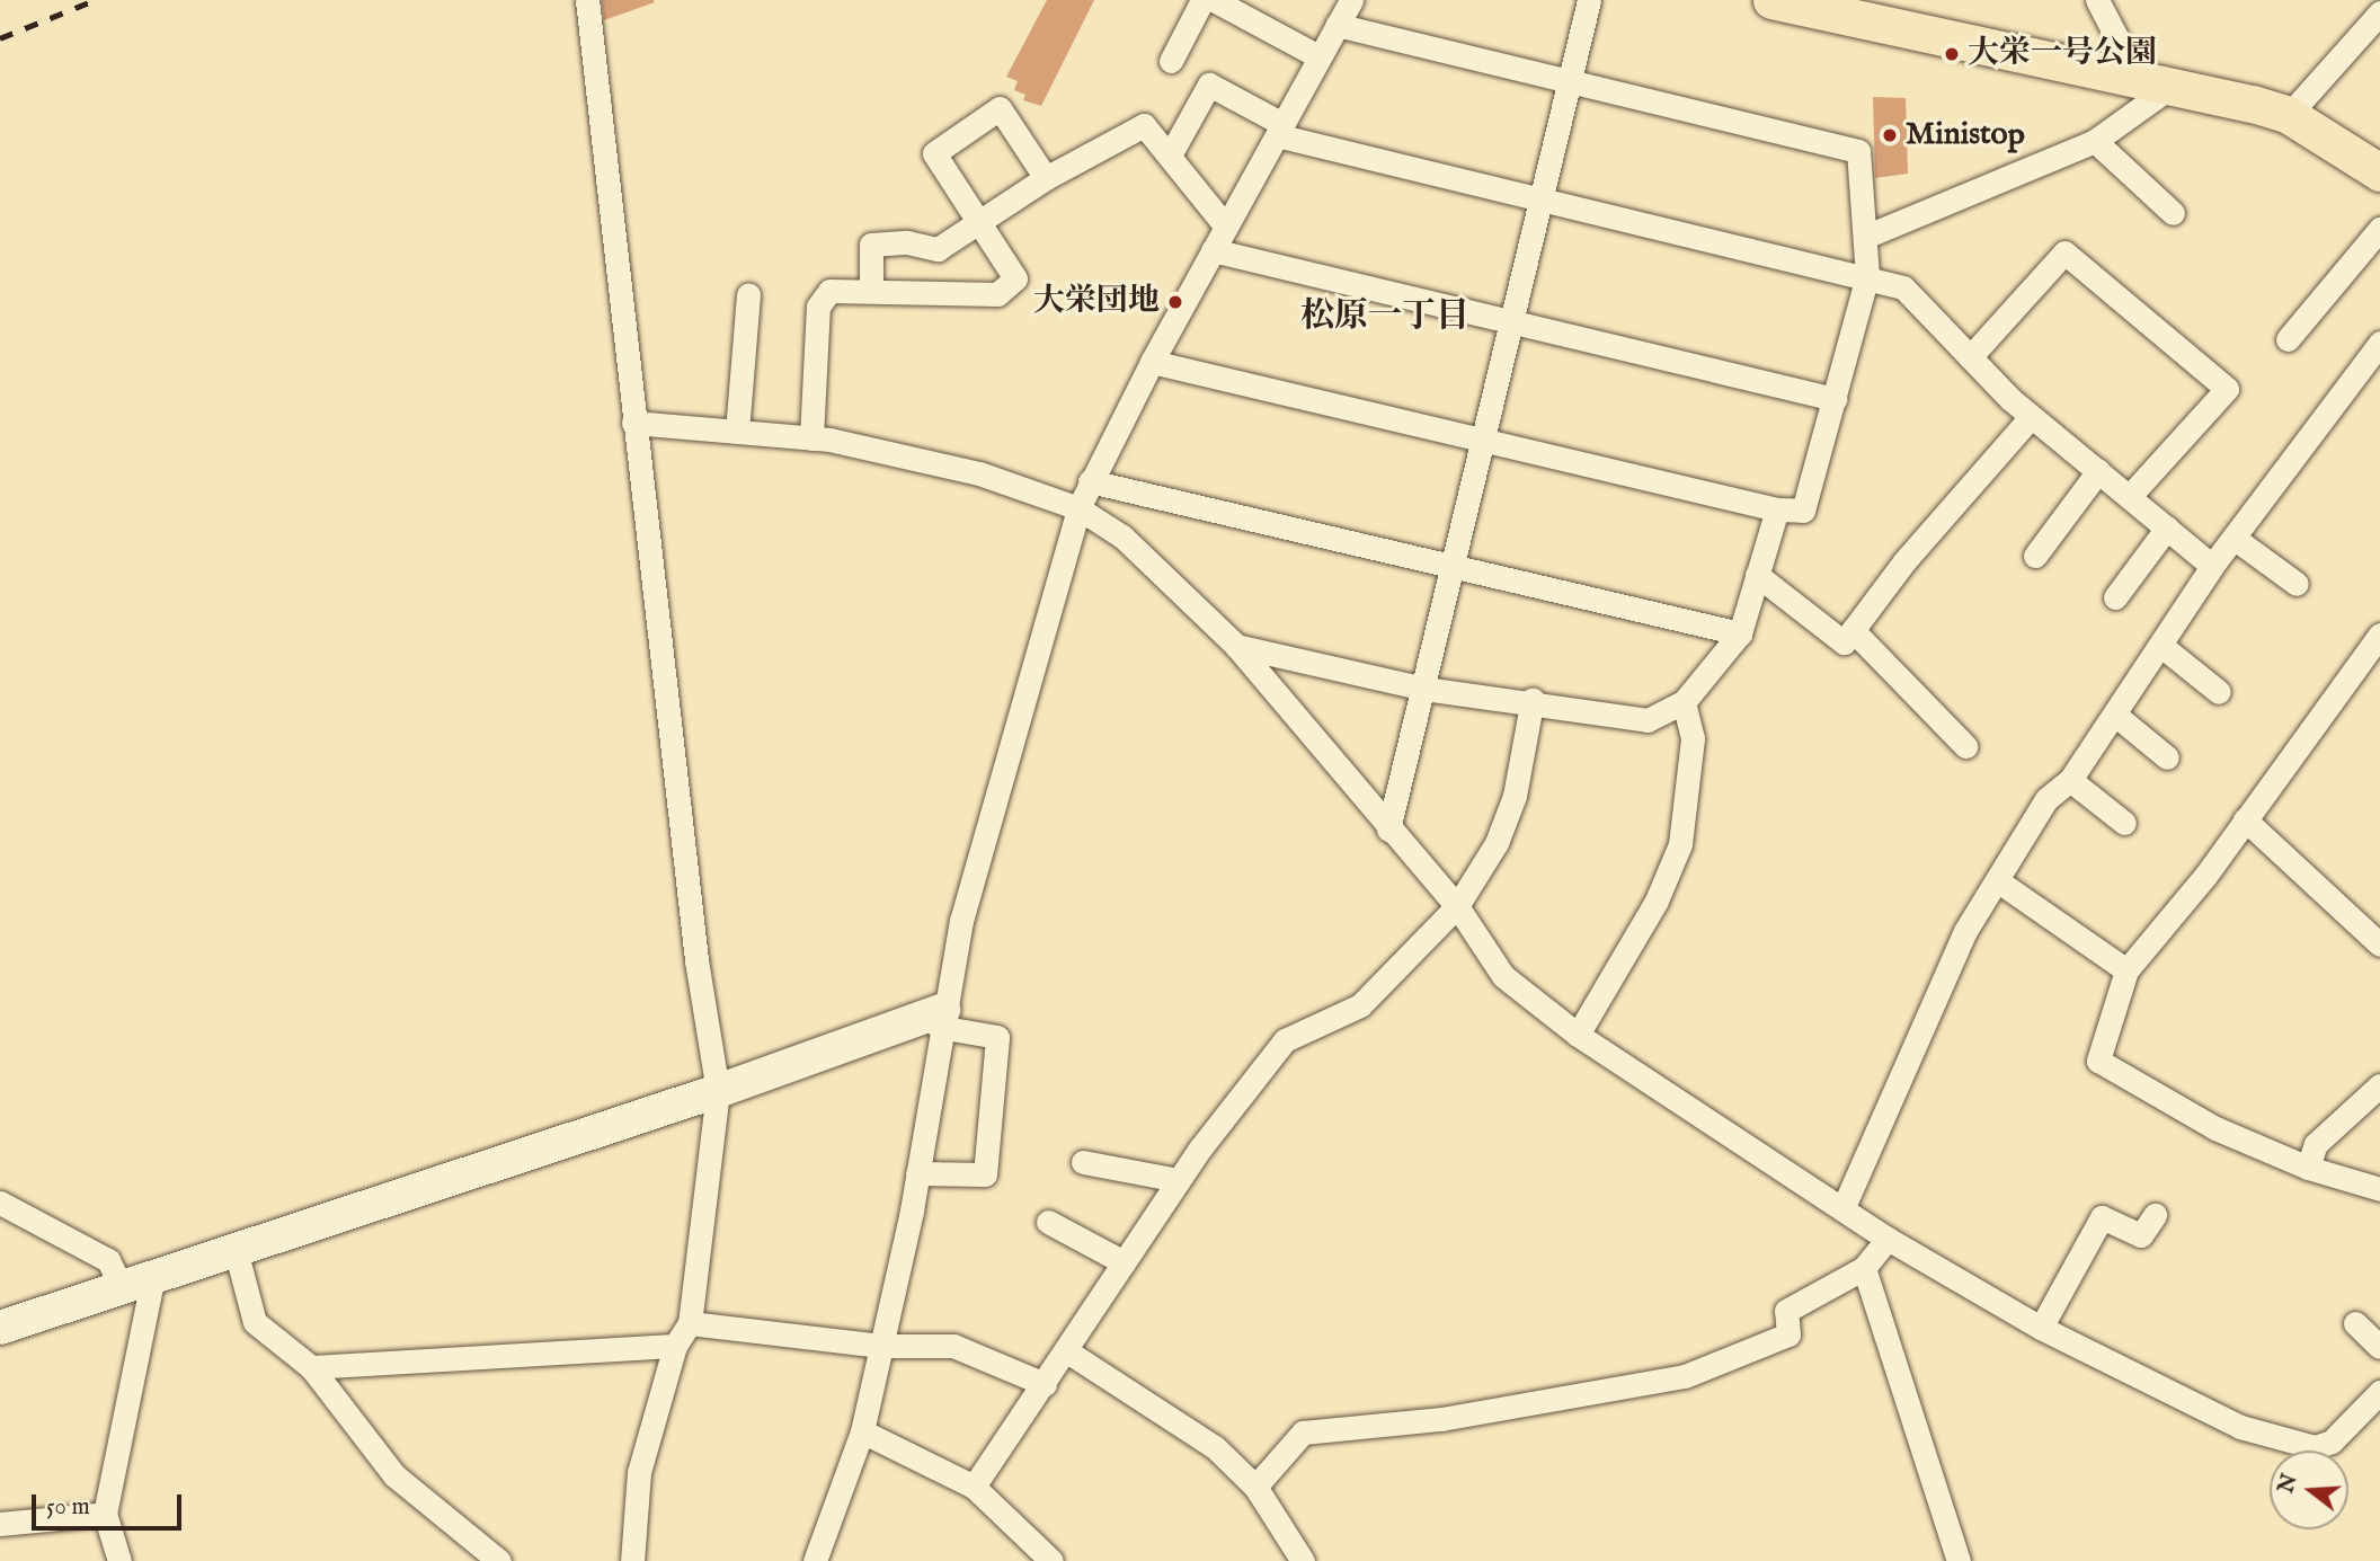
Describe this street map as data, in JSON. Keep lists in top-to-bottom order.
{
  "districts": ["松原一丁目"],
  "places": ["大栄一号公園", "Ministop", "大栄団地"],
  "scale_bar": "50 m",
  "north": "left"
}
